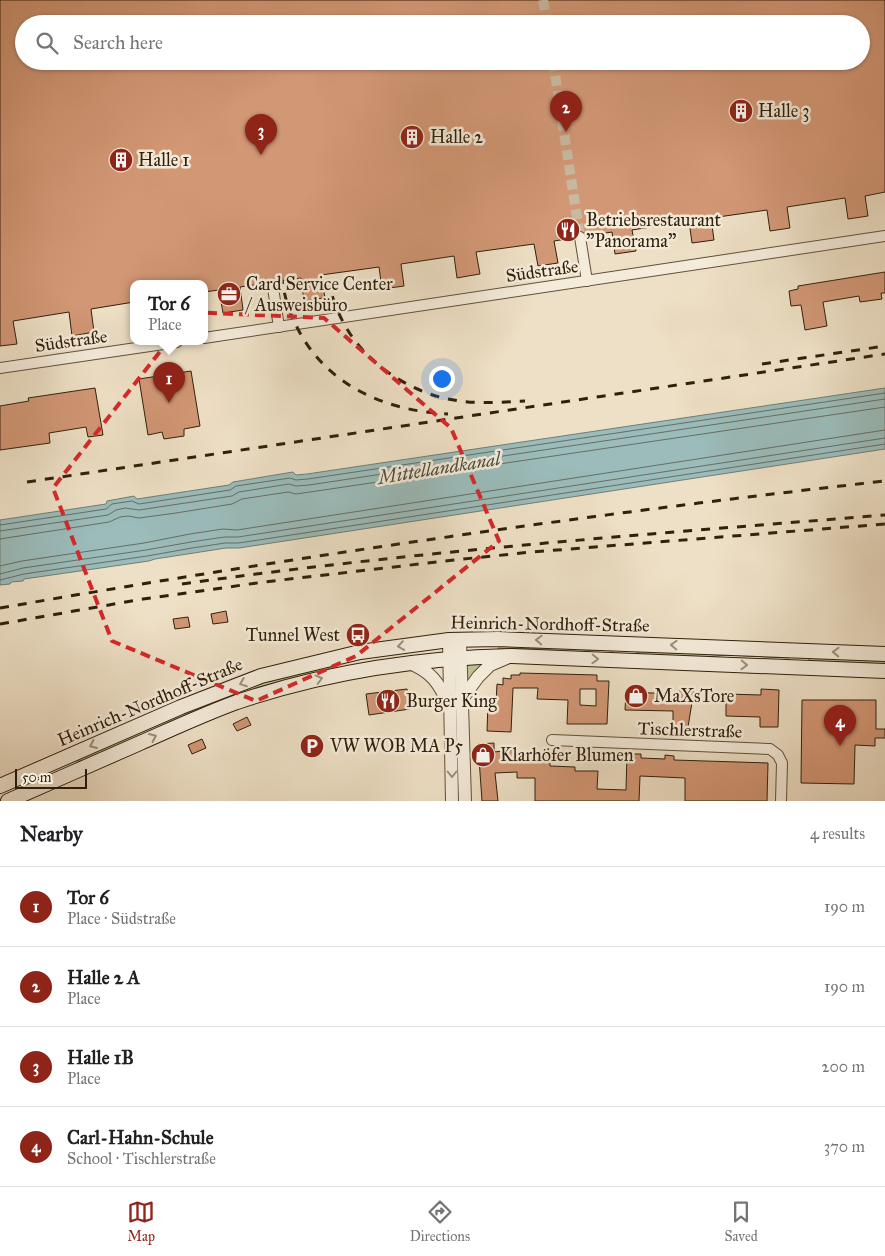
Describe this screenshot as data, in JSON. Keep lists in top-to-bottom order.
{
  "streets": {
    "main road": ["Heinrich-Nordhoff-Straße"],
    "street": ["Südstraße", "Tischlerstraße"]
  },
  "water": ["Mittellandkanal"],
  "places": {
    "building": ["Halle 3", "Halle 2", "Halle 1"],
    "restaurant": ["Betriebsrestaurant \"Panorama\"", "Burger King"],
    "office": ["Card Service Center / Ausweisbüro"],
    "bus stop": ["Tunnel West"],
    "shop": ["MaXsTore", "Klarhöfer Blumen"],
    "parking": ["VW WOB MA P5"]
  },
  "scale_bar": "50 m",
  "page": {
    "search": "Search here",
    "pins": [
      "2",
      "3",
      "1",
      "4"
    ],
    "popup": ["Tor 6", "Place"],
    "scale": "50 m",
    "heading": ["Nearby", "4 results"],
    "list": [
      {
        "mark": "1",
        "name": "Tor 6",
        "note": "Place · Südstraße",
        "value": "190 m"
      },
      {
        "mark": "2",
        "name": "Halle 2 A",
        "note": "Place",
        "value": "190 m"
      },
      {
        "mark": "3",
        "name": "Halle 1B",
        "note": "Place",
        "value": "200 m"
      },
      {
        "mark": "4",
        "name": "Carl-Hahn-Schule",
        "note": "School · Tischlerstraße",
        "value": "370 m"
      }
    ],
    "nav": ["Map", "Directions", "Saved"]
  }
}
